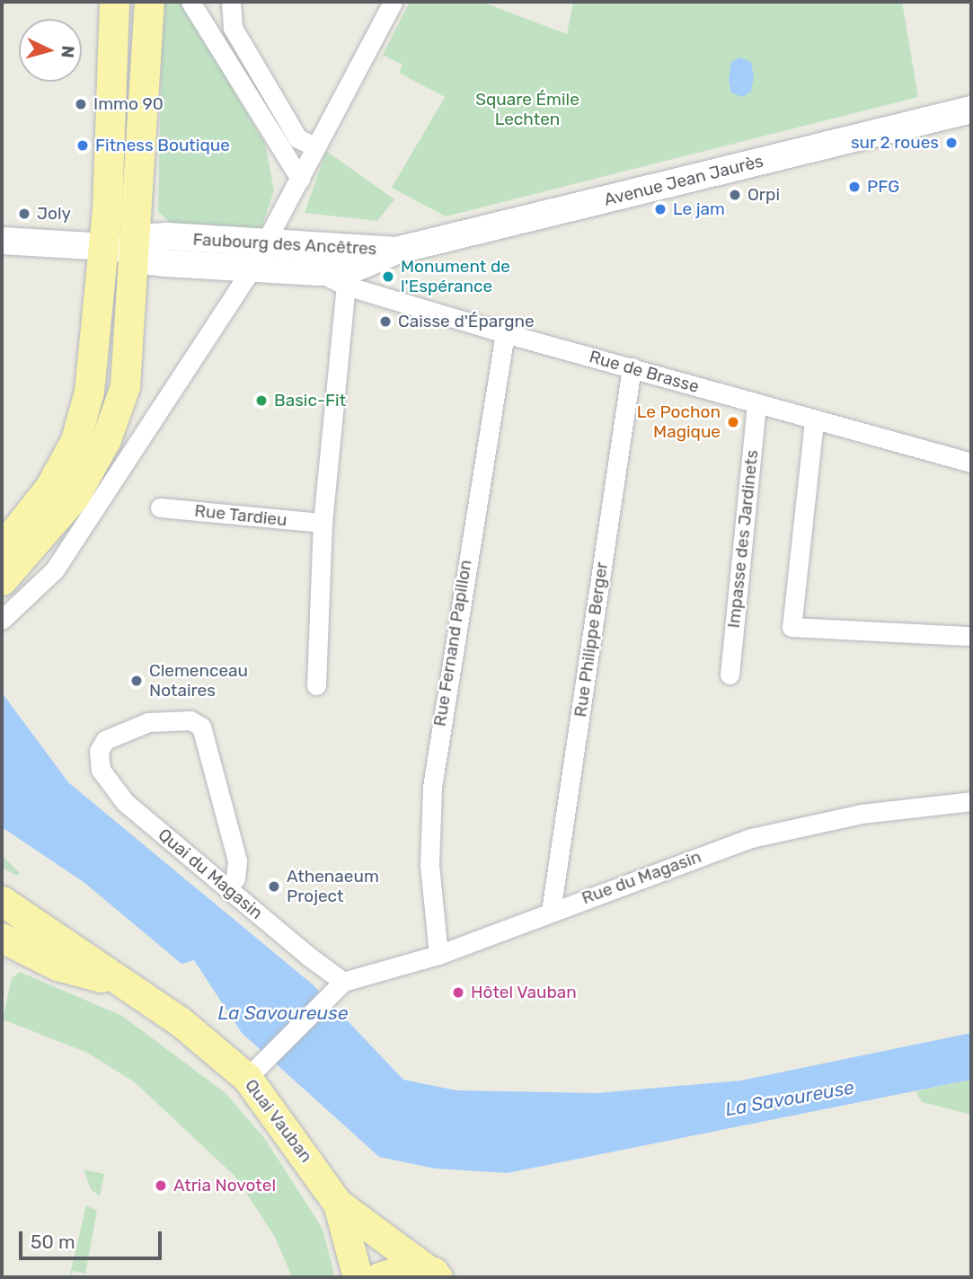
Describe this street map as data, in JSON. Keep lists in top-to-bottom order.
{
  "streets": {
    "main road": ["Avenue Jean Jaurès", "Faubourg des Ancêtres", "Quai Vauban"],
    "street": [
      "Rue de Brasse",
      "Rue Tardieu",
      "Impasse des Jardinets",
      "Rue Philippe Berger",
      "Rue Fernand Papillon",
      "Quai du Magasin",
      "Rue du Magasin"
    ]
  },
  "crossings": [
    ["Avenue Jean Jaurès", "Faubourg des Ancêtres"],
    ["Faubourg des Ancêtres", "Rue de Brasse"],
    ["Rue de Brasse", "Impasse des Jardinets"],
    ["Rue de Brasse", "Rue Philippe Berger"],
    ["Rue de Brasse", "Rue Fernand Papillon"],
    ["Rue Philippe Berger", "Rue du Magasin"],
    ["Rue Fernand Papillon", "Rue du Magasin"],
    ["Quai du Magasin", "Rue du Magasin"],
    ["Rue du Magasin", "Quai Vauban"]
  ],
  "water": ["La Savoureuse"],
  "parks": ["Square Émile Lechten"],
  "places": [
    "Immo 90",
    "sur 2 roues",
    "Fitness Boutique",
    "PFG",
    "Orpi",
    "Le jam",
    "Joly",
    "Monument de l'Espérance",
    "Caisse d'Épargne",
    "Basic-Fit",
    "Le Pochon Magique",
    "Clemenceau Notaires",
    "Athenaeum Project",
    "Hôtel Vauban",
    "Atria Novotel"
  ],
  "scale_bar": "50 m",
  "north": "right"
}
